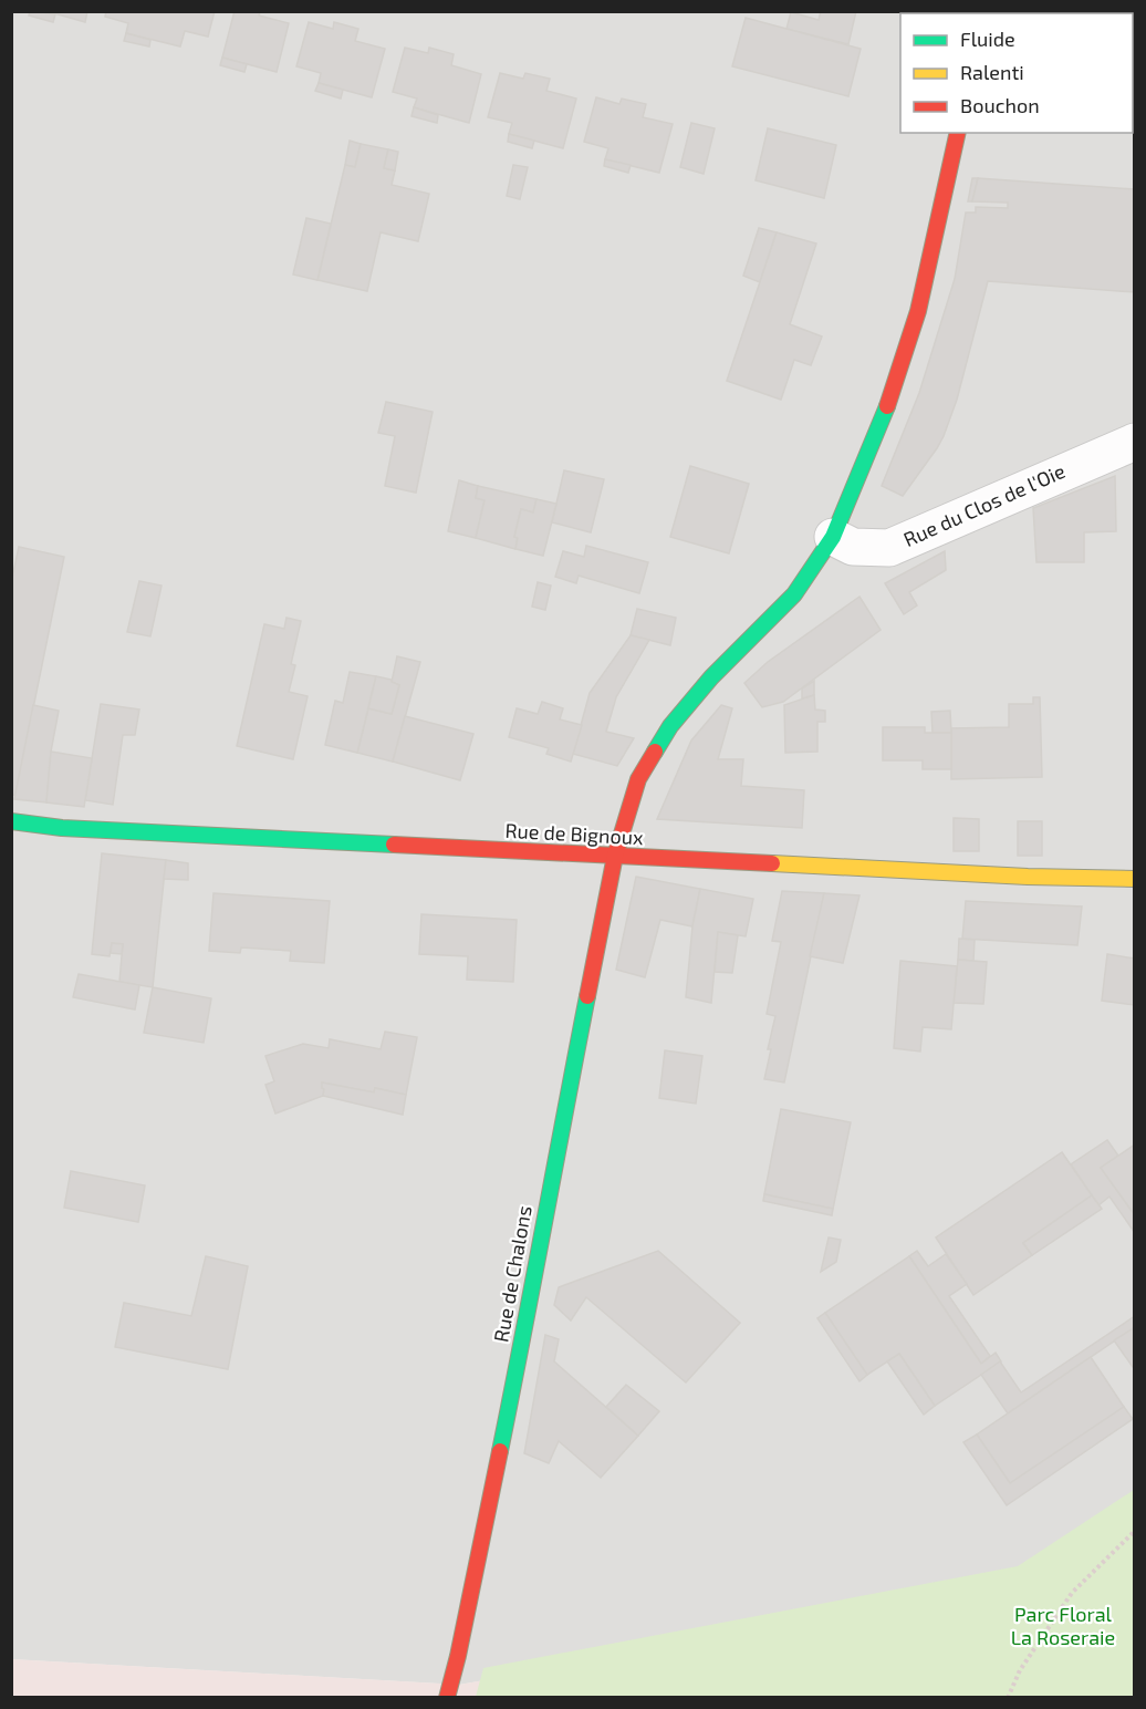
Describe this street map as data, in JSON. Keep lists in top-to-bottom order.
{
  "streets": {
    "street": ["Rue du Clos de l'Oie", "Rue de Bignoux", "Rue de Chalons"]
  },
  "crossings": [
    ["Rue du Clos de l'Oie", "Rue de Chalons"],
    ["Rue de Bignoux", "Rue de Chalons"]
  ],
  "parks": ["Parc Floral La Roseraie"],
  "legend": ["Fluide", "Ralenti", "Bouchon"]
}
